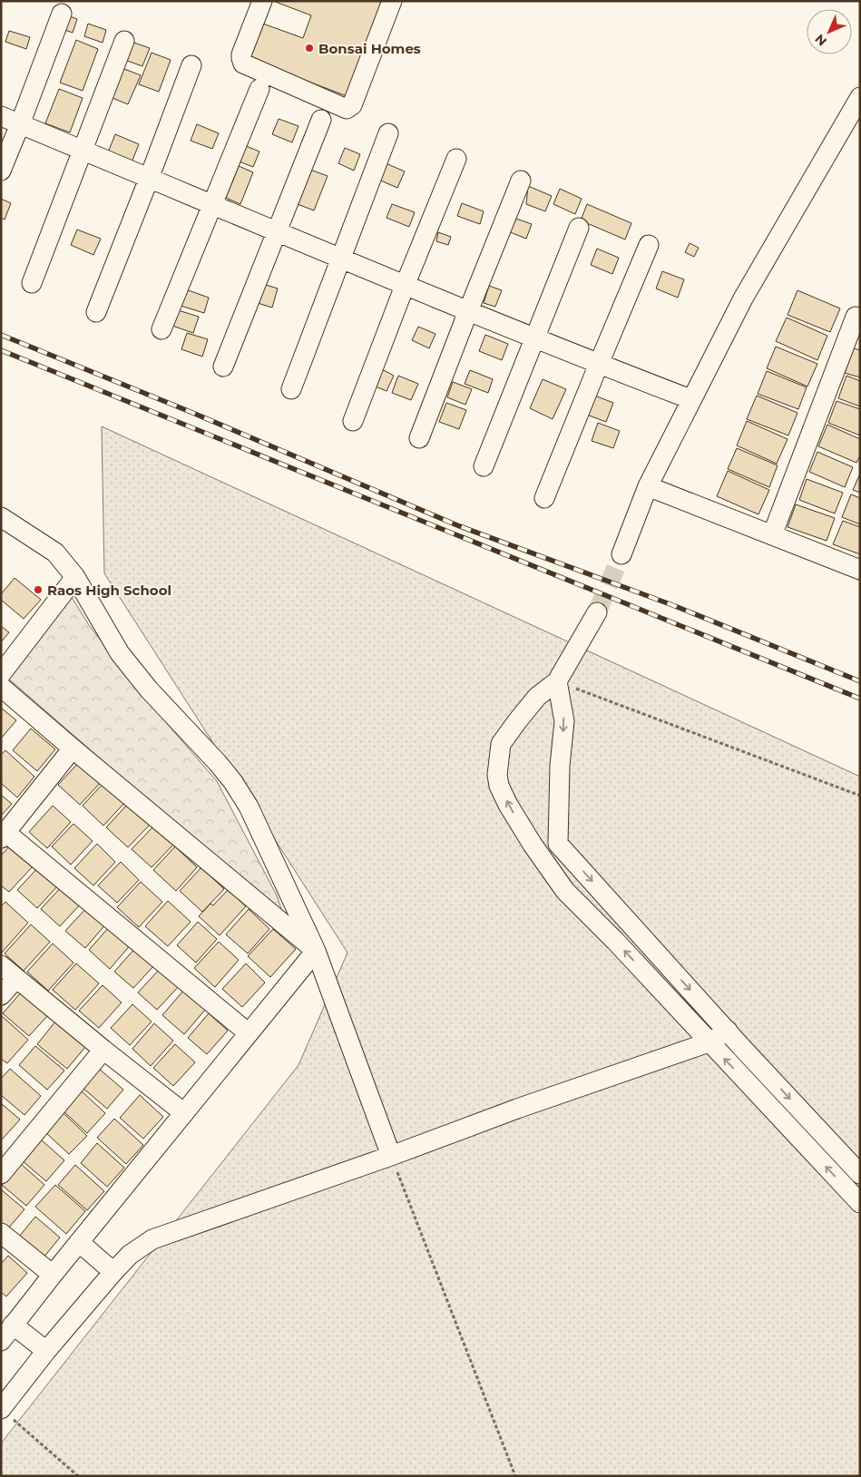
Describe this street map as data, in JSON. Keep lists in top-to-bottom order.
{
  "places": ["Bonsai Homes", "Raos High School"],
  "north": "bottom left"
}
